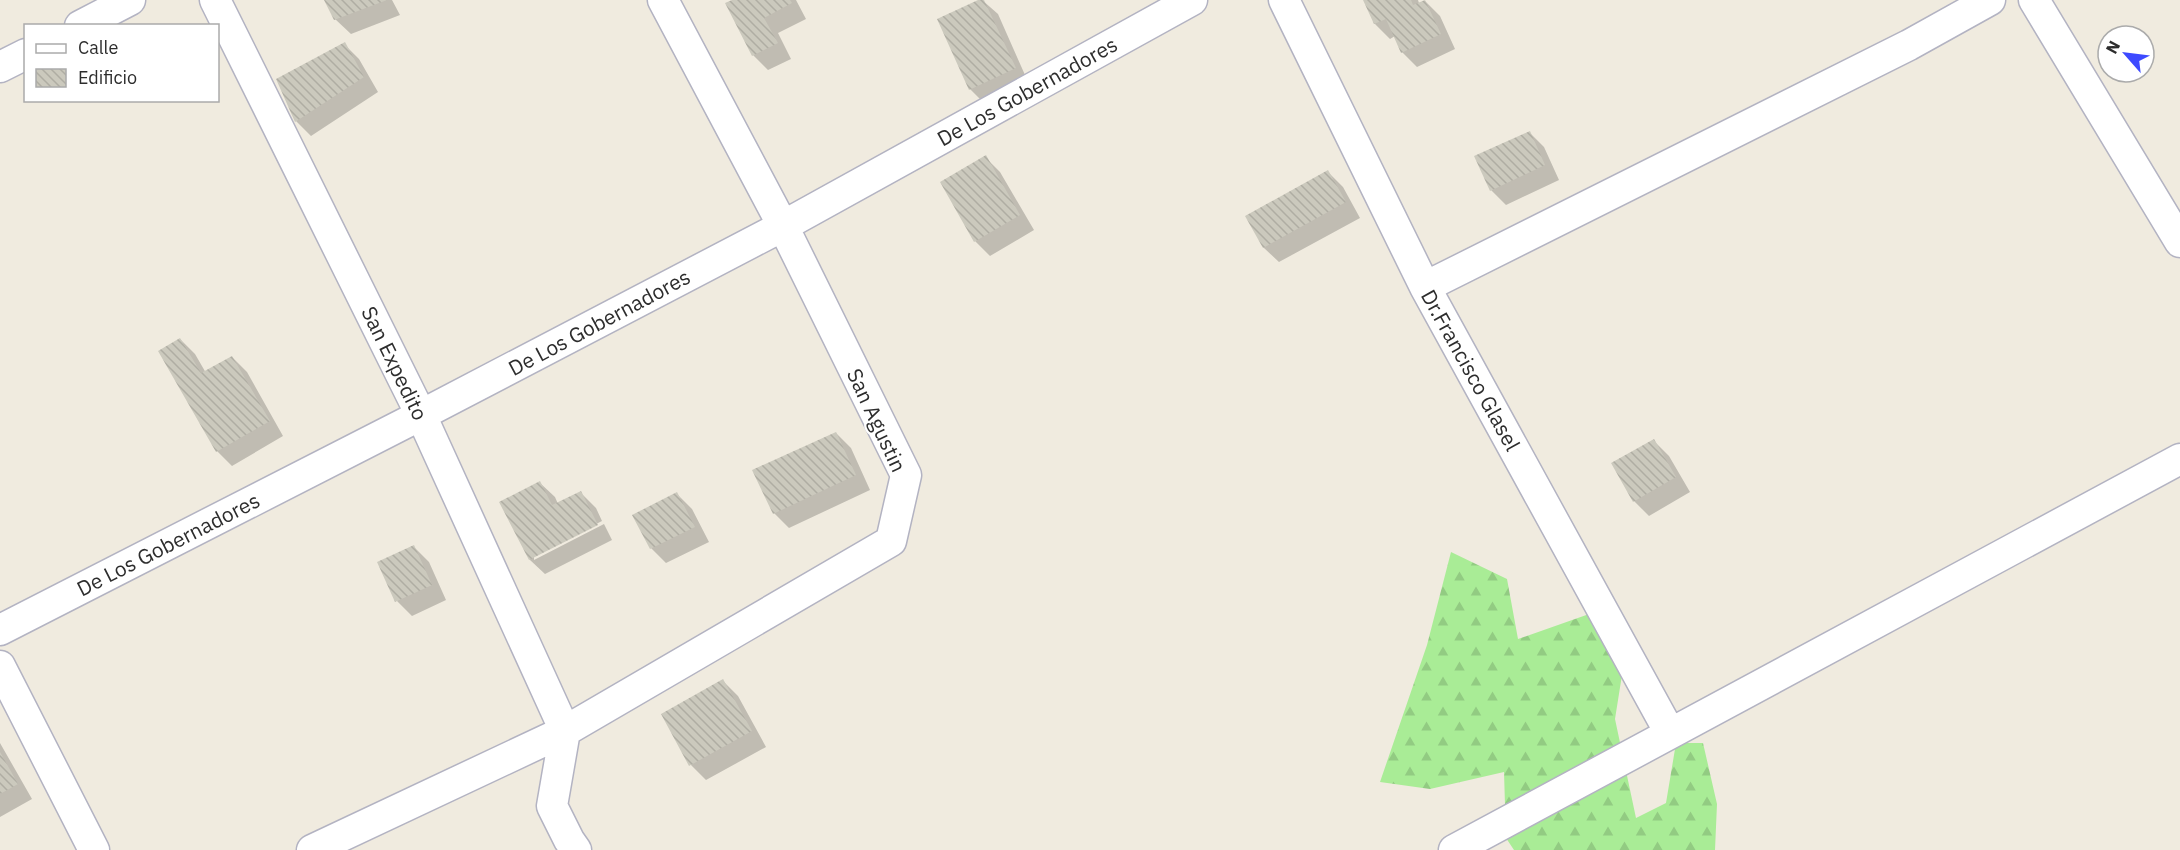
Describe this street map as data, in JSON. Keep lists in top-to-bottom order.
{
  "streets": {
    "street": [
      "De Los Gobernadores",
      "San Expedito",
      "Dr.Francisco Glasel",
      "San Agustin"
    ]
  },
  "crossings": [
    ["De Los Gobernadores", "San Expedito"],
    ["De Los Gobernadores", "San Agustin"],
    ["San Expedito", "San Agustin"]
  ],
  "legend": ["Calle", "Edificio"],
  "north": "top left"
}
